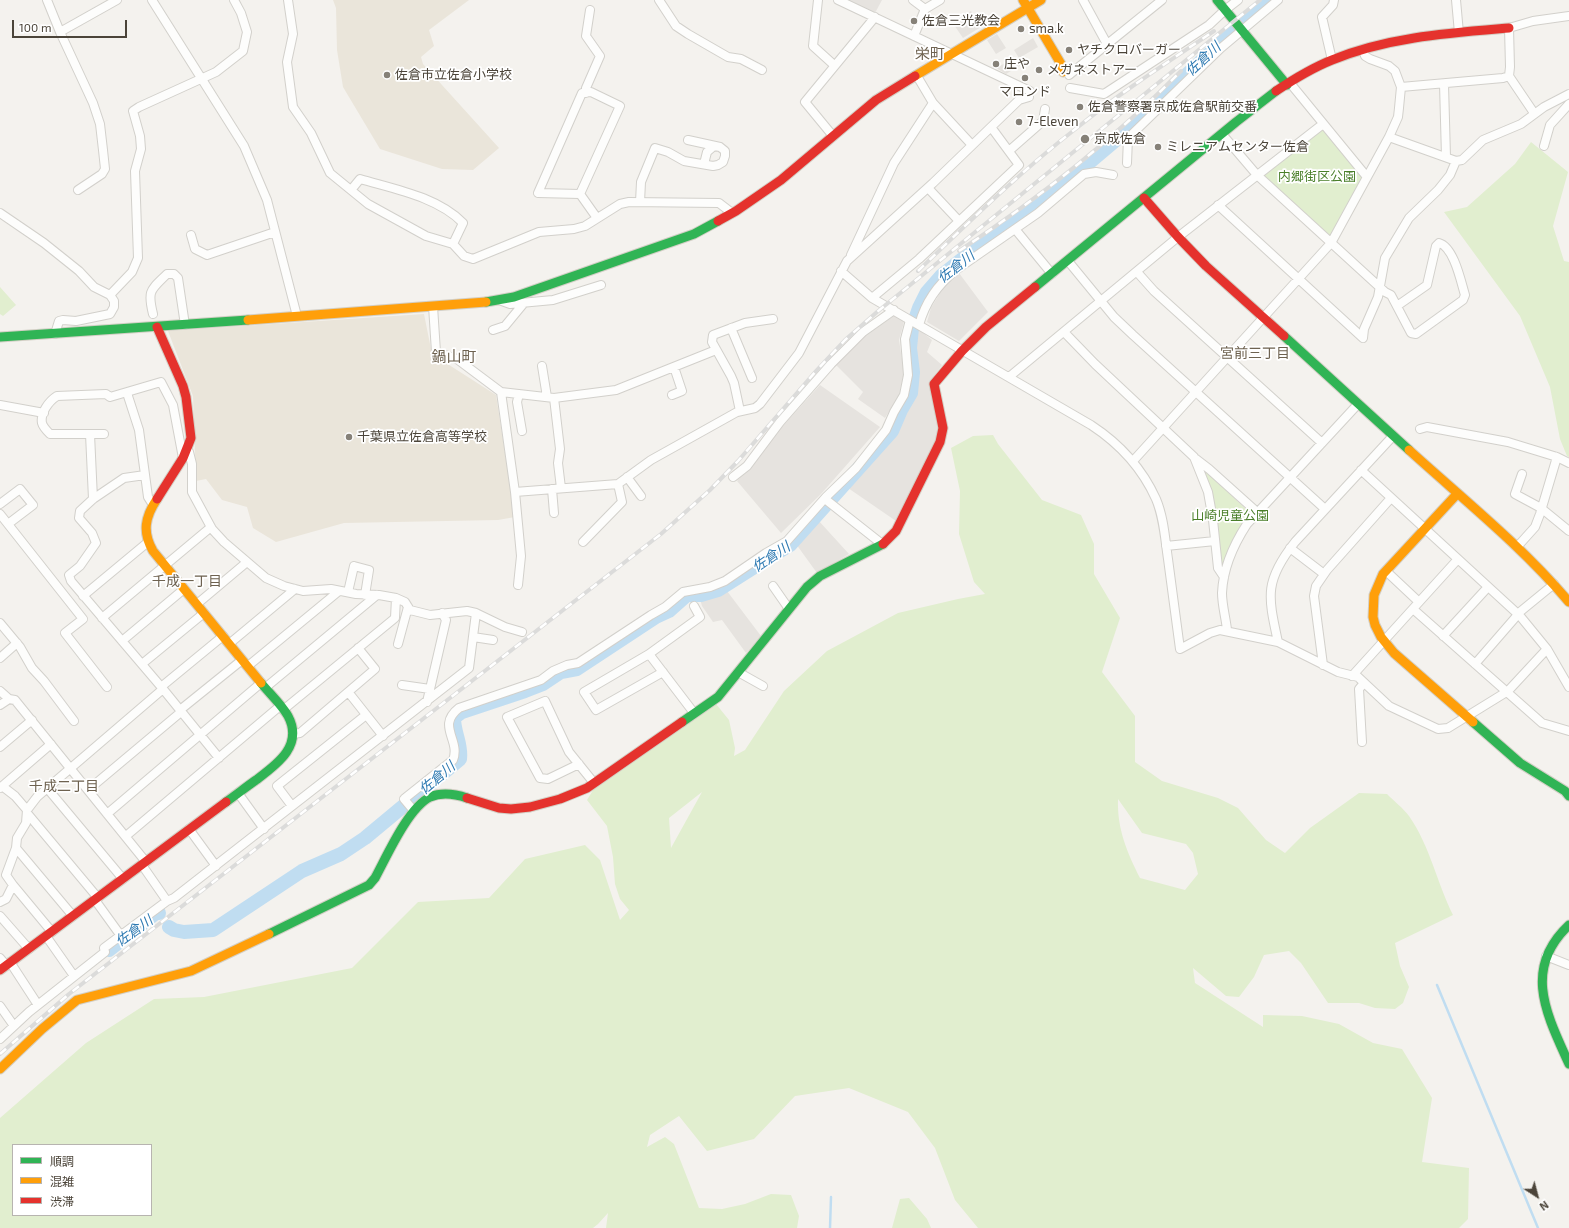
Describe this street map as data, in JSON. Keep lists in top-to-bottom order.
{
  "districts": [
    "栄町",
    "宮前三丁目",
    "鍋山町",
    "千成一丁目",
    "千成二丁目"
  ],
  "water": ["佐倉川"],
  "parks": ["内郷街区公園", "山崎児童公園"],
  "places": [
    "佐倉三光教会",
    "sma.k",
    "ヤチクロバーガー",
    "庄や",
    "メガネストアー",
    "佐倉市立佐倉小学校",
    "マロンド",
    "佐倉警察署京成佐倉駅前交番",
    "7-Eleven",
    "京成佐倉",
    "ミレニアムセンター佐倉",
    "千葉県立佐倉高等学校"
  ],
  "legend": ["順調", "混雑", "渋滞"],
  "scale_bar": "100 m",
  "north": "bottom right"
}
